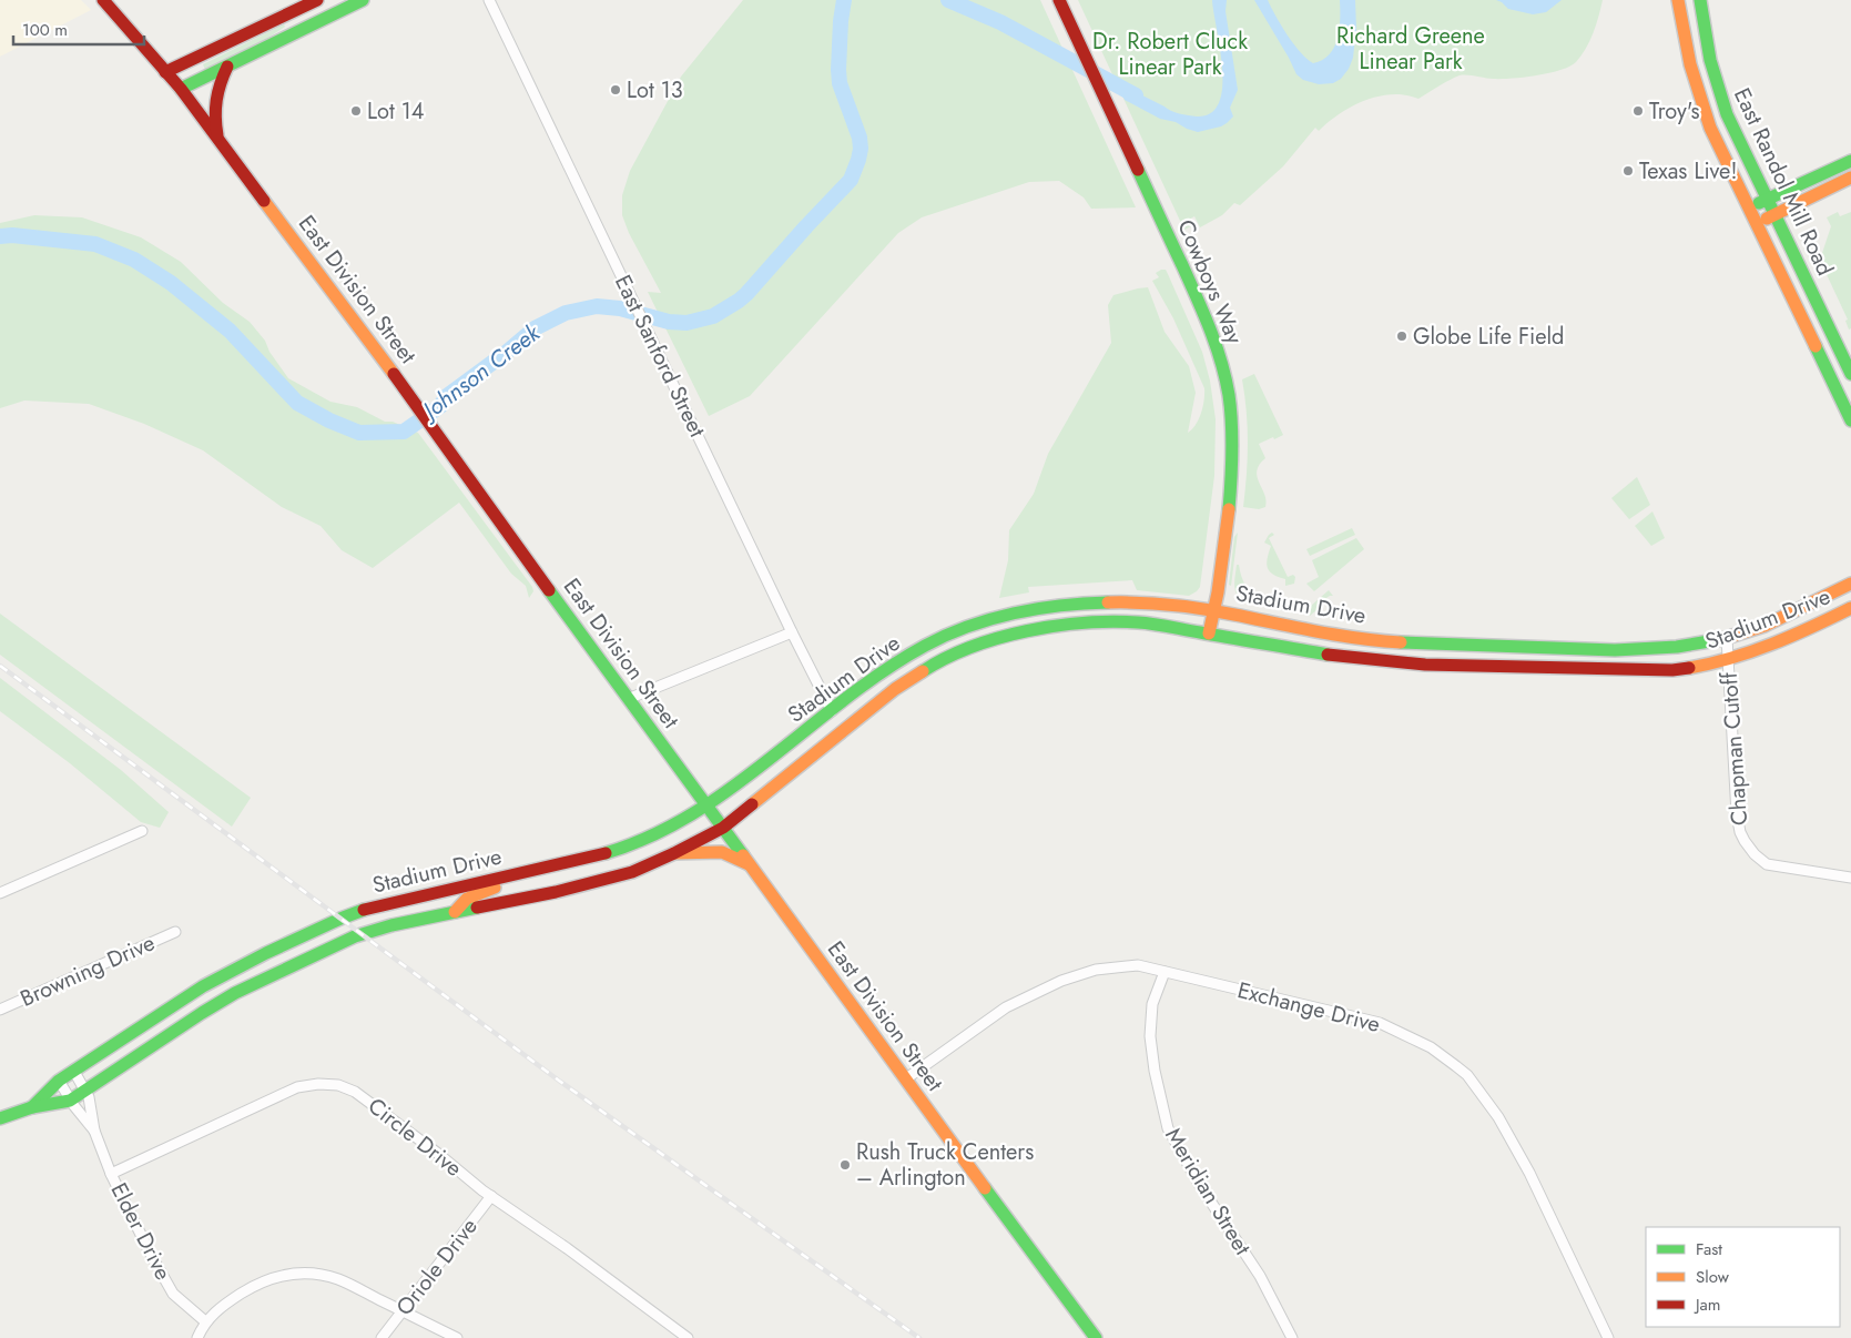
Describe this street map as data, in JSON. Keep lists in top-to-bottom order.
{
  "streets": {
    "main road": [
      "East Randol Mill Road",
      "Cowboys Way",
      "East Division Street",
      "Stadium Drive"
    ],
    "street": [
      "East Sanford Street",
      "Chapman Cutoff",
      "Browning Drive",
      "Exchange Drive",
      "Circle Drive",
      "Meridian Street",
      "Elder Drive",
      "Oriole Drive"
    ]
  },
  "crossings": [
    ["Cowboys Way", "Stadium Drive"],
    ["East Division Street", "Stadium Drive"],
    ["East Division Street", "Exchange Drive"],
    ["East Sanford Street", "Stadium Drive"],
    ["Stadium Drive", "Chapman Cutoff"],
    ["Stadium Drive", "Elder Drive"],
    ["Exchange Drive", "Meridian Street"],
    ["Circle Drive", "Elder Drive"],
    ["Circle Drive", "Oriole Drive"]
  ],
  "water": ["Johnson Creek"],
  "parks": ["Richard Greene Linear Park", "Dr. Robert Cluck Linear Park"],
  "places": [
    "Lot 13",
    "Lot 14",
    "Troy's",
    "Texas Live!",
    "Globe Life Field",
    "Rush Truck Centers – Arlington"
  ],
  "legend": ["Fast", "Slow", "Jam"],
  "scale_bar": "100 m"
}
